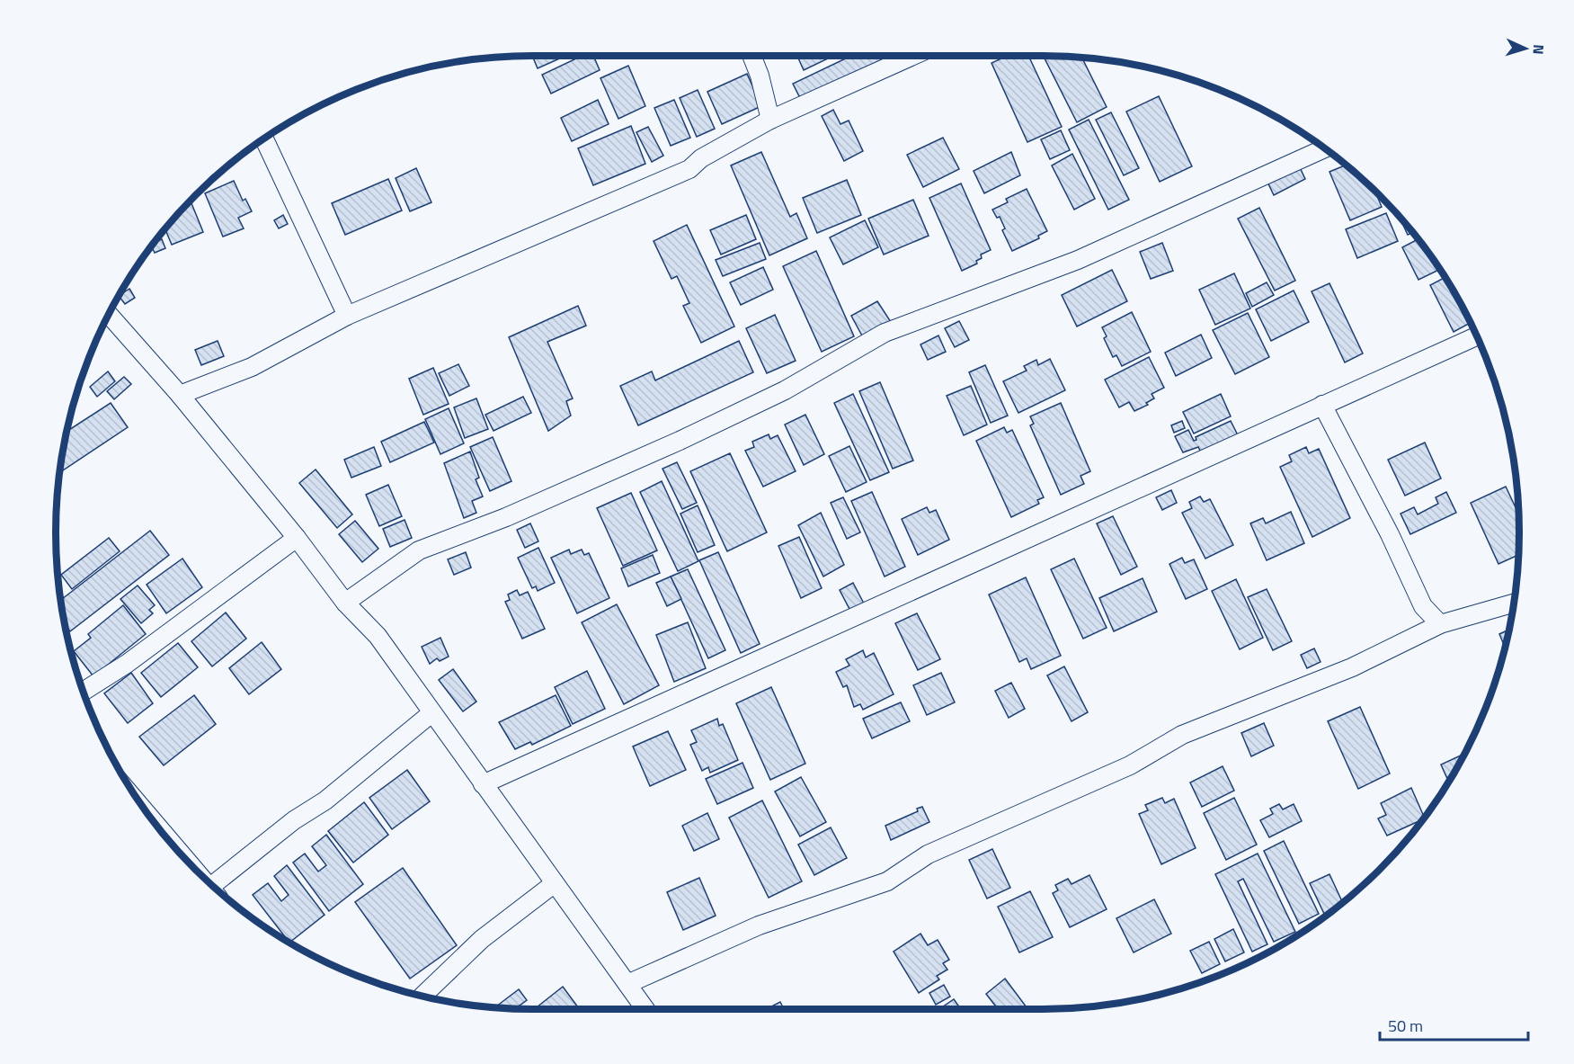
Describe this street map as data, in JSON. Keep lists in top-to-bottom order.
{
  "scale_bar": "50 m",
  "north": "right"
}
